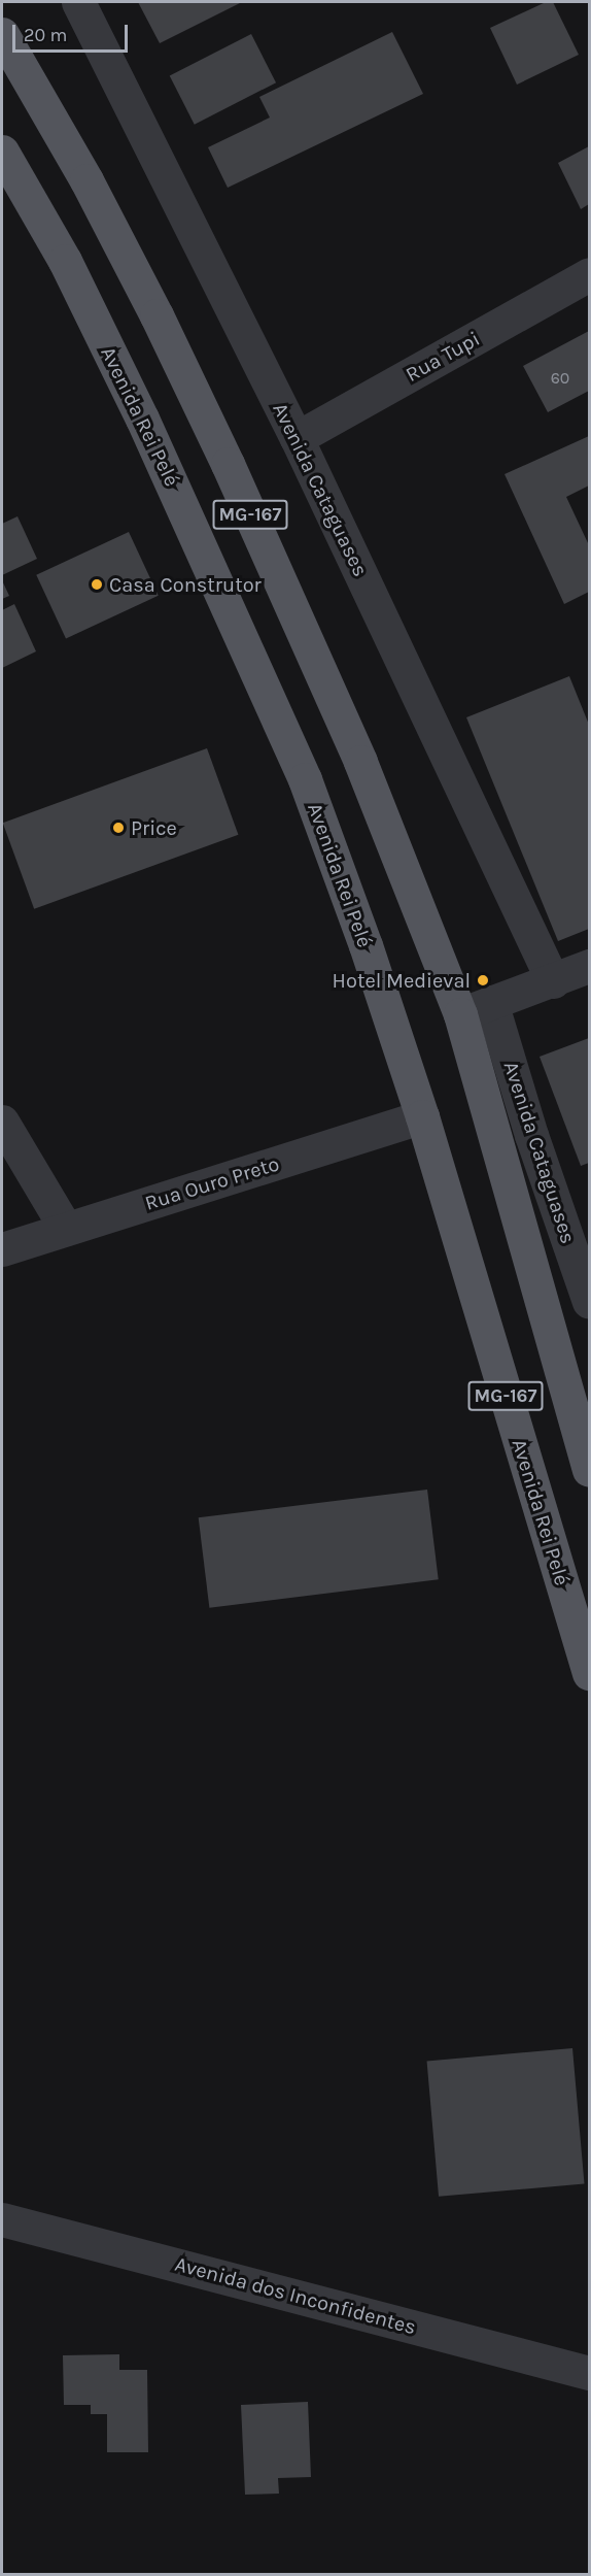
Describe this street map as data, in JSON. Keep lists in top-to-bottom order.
{
  "streets": {
    "main road": ["Avenida Rei Pelé", "MG-167"],
    "street": [
      "Rua Tupi",
      "Avenida Cataguases",
      "Rua Ouro Preto",
      "Avenida dos Inconfidentes"
    ]
  },
  "crossings": [
    ["Rua Tupi", "Avenida Cataguases"],
    ["Avenida Rei Pelé", "Rua Ouro Preto"]
  ],
  "places": ["Casa Construtor", "Price", "Hotel Medieval"],
  "house_numbers": ["60"],
  "scale_bar": "20 m"
}
